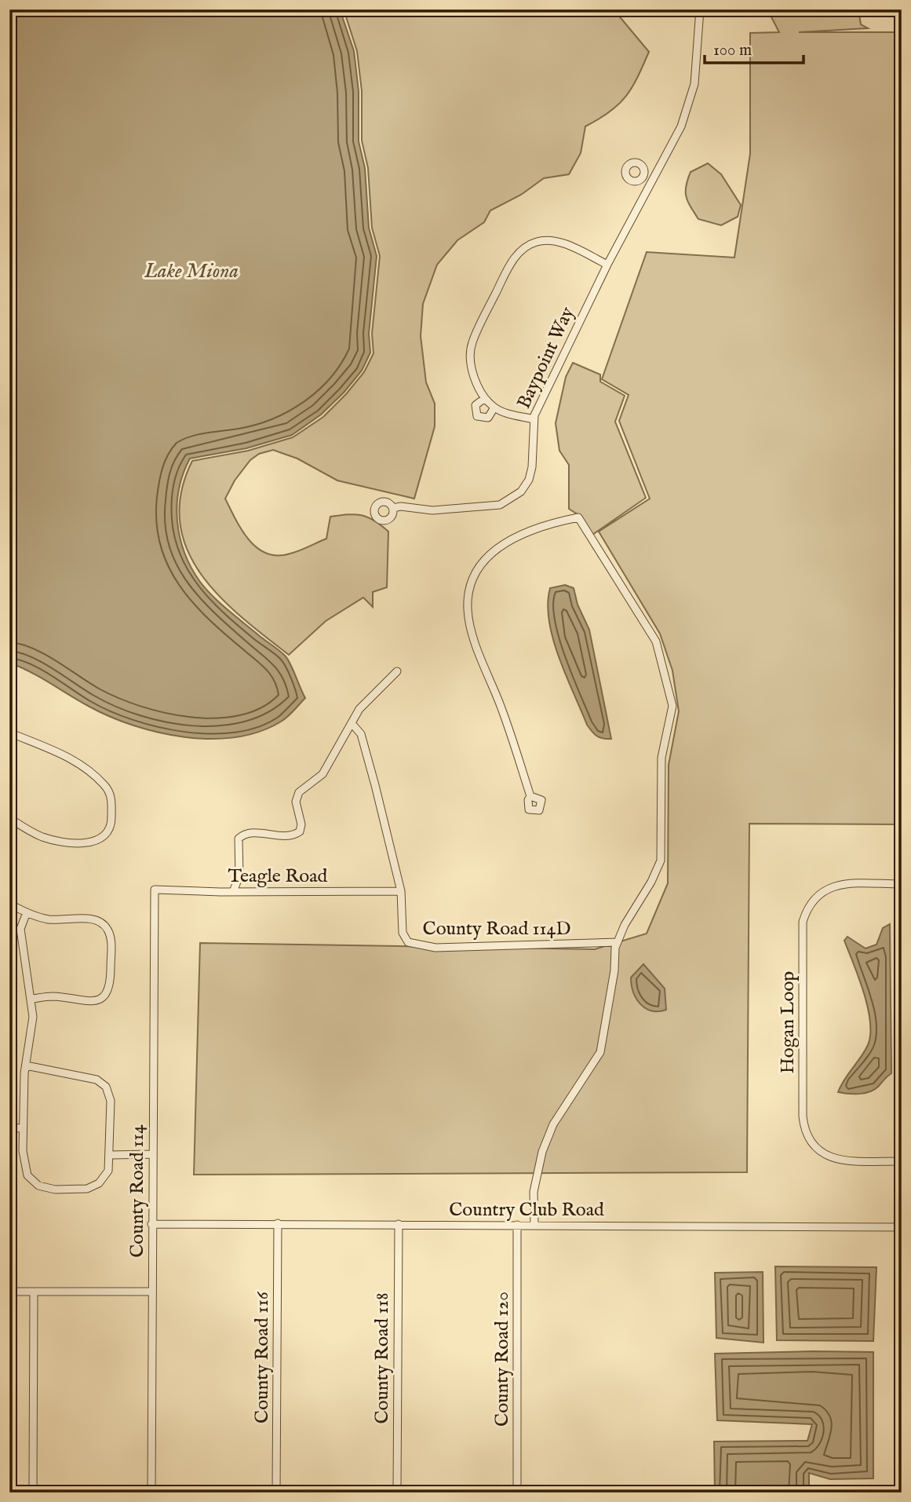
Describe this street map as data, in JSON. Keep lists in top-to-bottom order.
{
  "streets": {
    "street": [
      "Baypoint Way",
      "Teagle Road",
      "County Road 114D",
      "Hogan Loop",
      "County Road 114",
      "Country Club Road",
      "County Road 116",
      "County Road 118",
      "County Road 120"
    ]
  },
  "crossings": [
    ["Teagle Road", "County Road 114D"],
    ["Teagle Road", "County Road 114"],
    ["County Road 114", "Country Club Road"],
    ["Country Club Road", "County Road 116"],
    ["Country Club Road", "County Road 118"],
    ["Country Club Road", "County Road 120"]
  ],
  "water": ["Lake Miona"],
  "scale_bar": "100 m"
}
